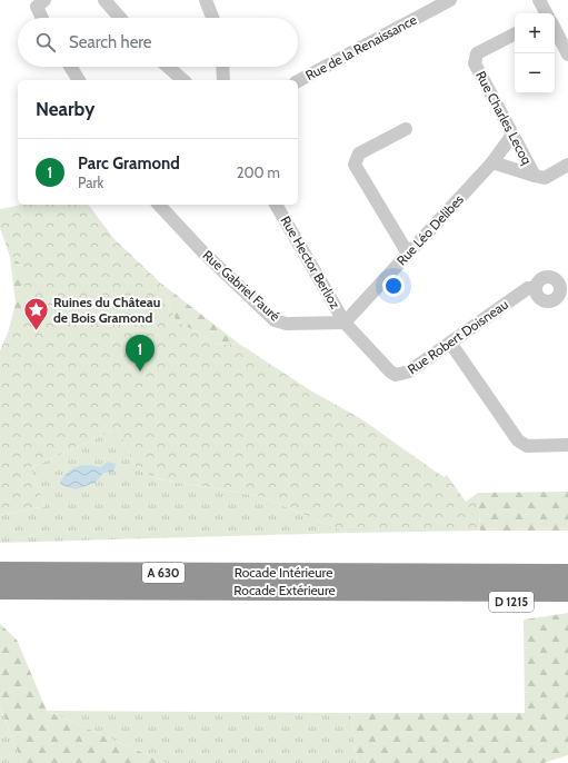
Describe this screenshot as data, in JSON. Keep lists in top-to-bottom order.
{
  "streets": {
    "highway": [
      "A 630",
      "Rocade Intérieure",
      "Rocade Extérieure",
      "D 1215"
    ],
    "street": [
      "Rue de la Renaissance",
      "Rue Charles Lecoq",
      "Rue Léo Delibes",
      "Rue Hector Berlioz",
      "Rue Gabriel Fauré",
      "Rue Robert Doisneau"
    ]
  },
  "crossings": [
    ["Rue Charles Lecoq", "Rue Léo Delibes"],
    ["Rue Léo Delibes", "Rue Hector Berlioz"],
    ["Rue Léo Delibes", "Rue Gabriel Fauré"],
    ["Rue Léo Delibes", "Rue Robert Doisneau"],
    ["Rue Hector Berlioz", "Rue Gabriel Fauré"],
    ["Rue Hector Berlioz", "Rue Robert Doisneau"],
    ["Rue Gabriel Fauré", "Rue Robert Doisneau"],
    ["Rocade Extérieure", "D 1215"]
  ],
  "places": {
    "place": ["Ruines du Château de Bois Gramond"]
  },
  "page": {
    "map_buttons": ["+", "−"],
    "search": "Search here",
    "heading": "Nearby",
    "list": [
      {
        "mark": "1",
        "name": "Parc Gramond",
        "note": "Park",
        "value": "200 m"
      }
    ],
    "pins": "1"
  }
}
